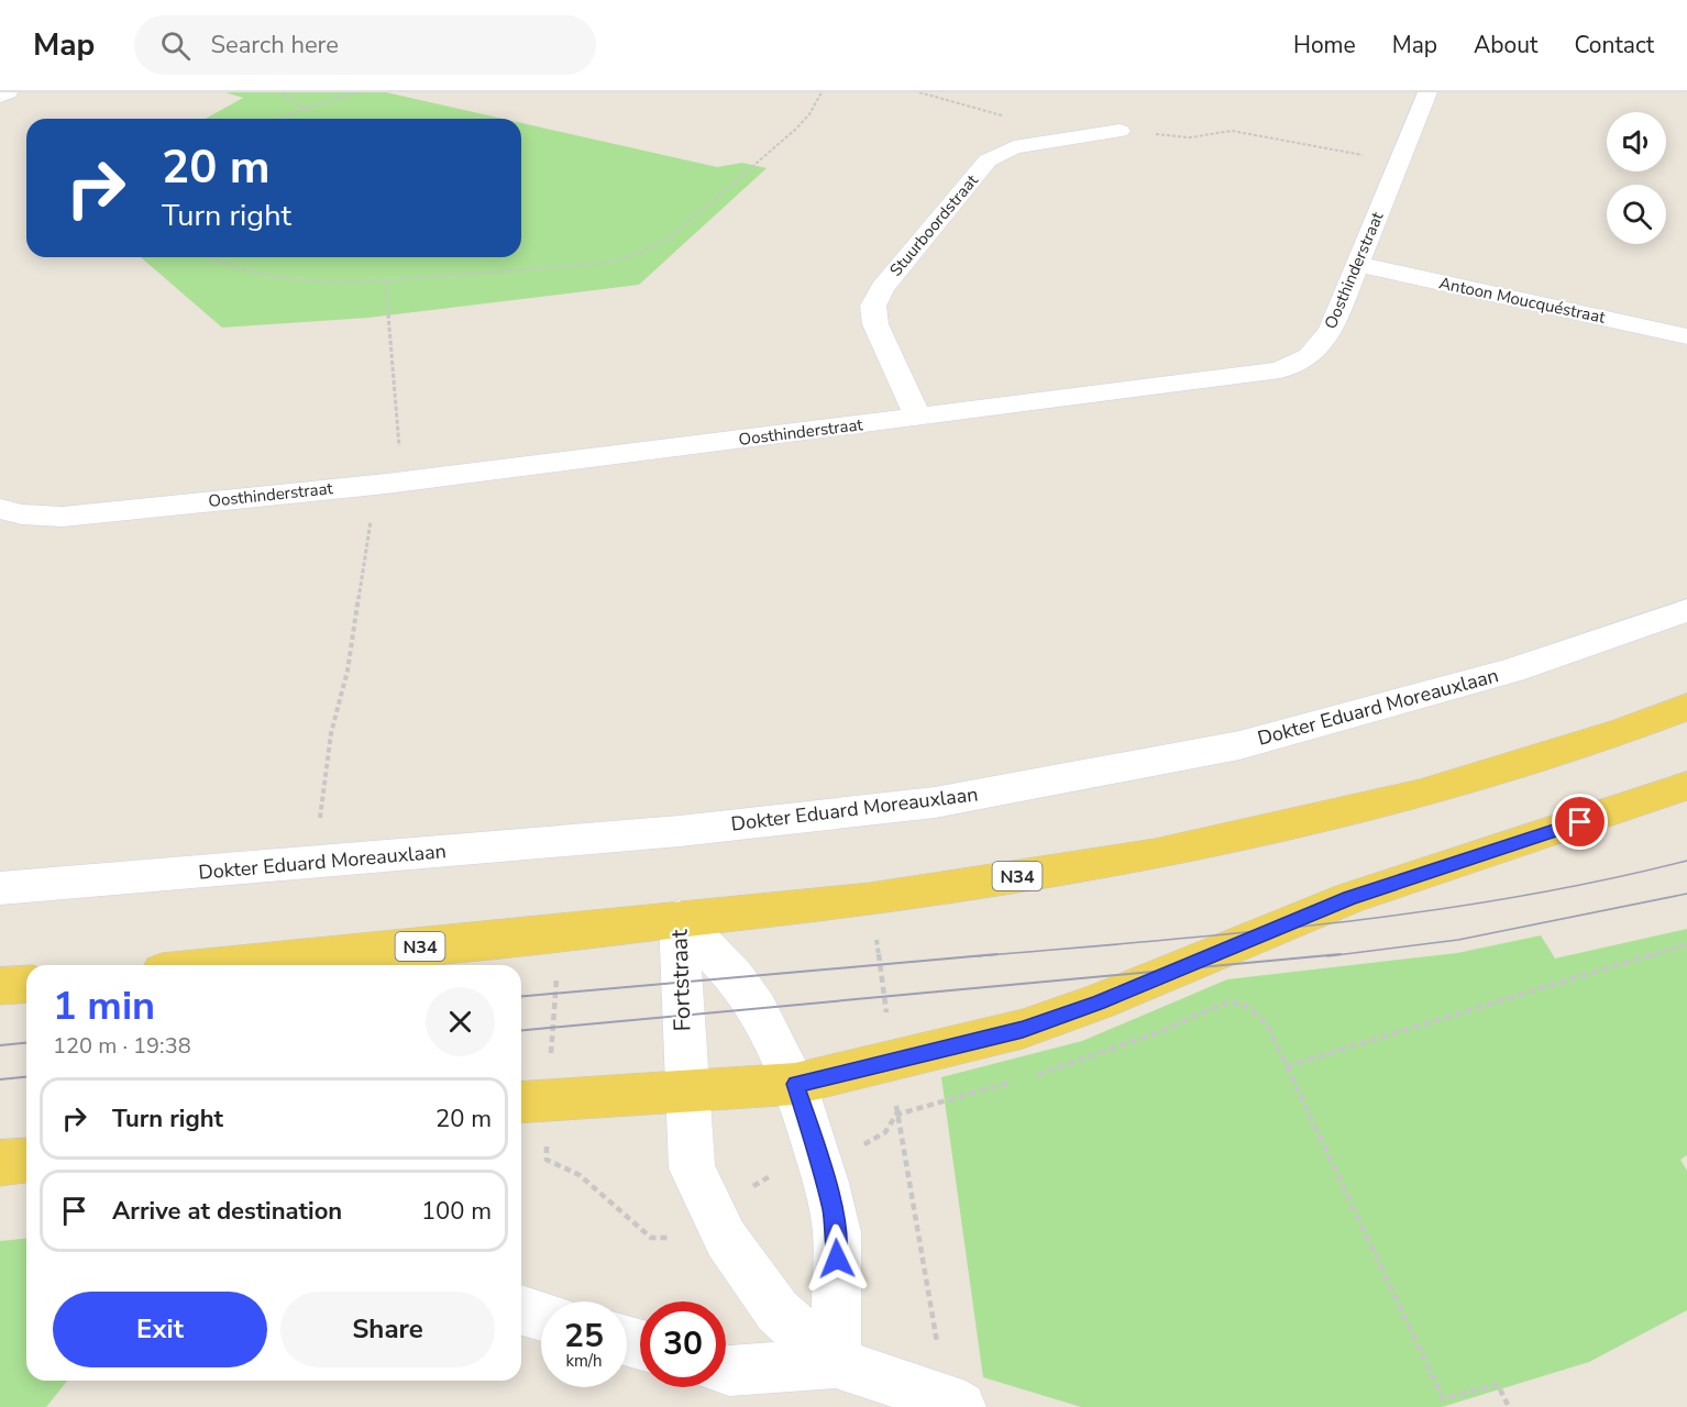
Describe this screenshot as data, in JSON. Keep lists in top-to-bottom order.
{
  "streets": {
    "main road": ["N34"],
    "street": [
      "Stuurboordstraat",
      "Oosthinderstraat",
      "Antoon Moucquéstraat",
      "Dokter Eduard Moreauxlaan",
      "Fortstraat"
    ]
  },
  "crossings": [
    ["Stuurboordstraat", "Oosthinderstraat"],
    ["Oosthinderstraat", "Antoon Moucquéstraat"],
    ["N34", "Fortstraat"]
  ],
  "page": {
    "header": "Map",
    "search": "Search here",
    "nav": [
      "Home",
      "Map",
      "About",
      "Contact"
    ],
    "turn": ["20 m", "Turn right"],
    "heading": ["1 min", "120 m · 19:38"],
    "list": [
      {
        "name": "Turn right",
        "value": "20 m"
      },
      {
        "name": "Arrive at destination",
        "value": "100 m"
      }
    ],
    "buttons": ["Exit", "Share"],
    "speed": "25 km/h",
    "limit": "30"
  }
}
